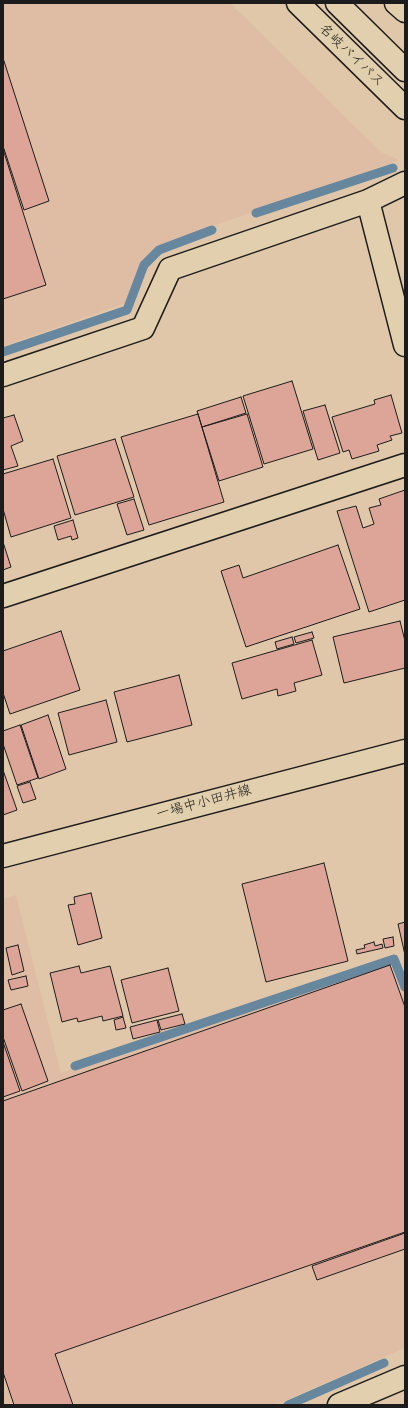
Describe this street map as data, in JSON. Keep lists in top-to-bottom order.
{
  "streets": {
    "main road": ["名岐バイパス", "一場中小田井線"]
  }
}
